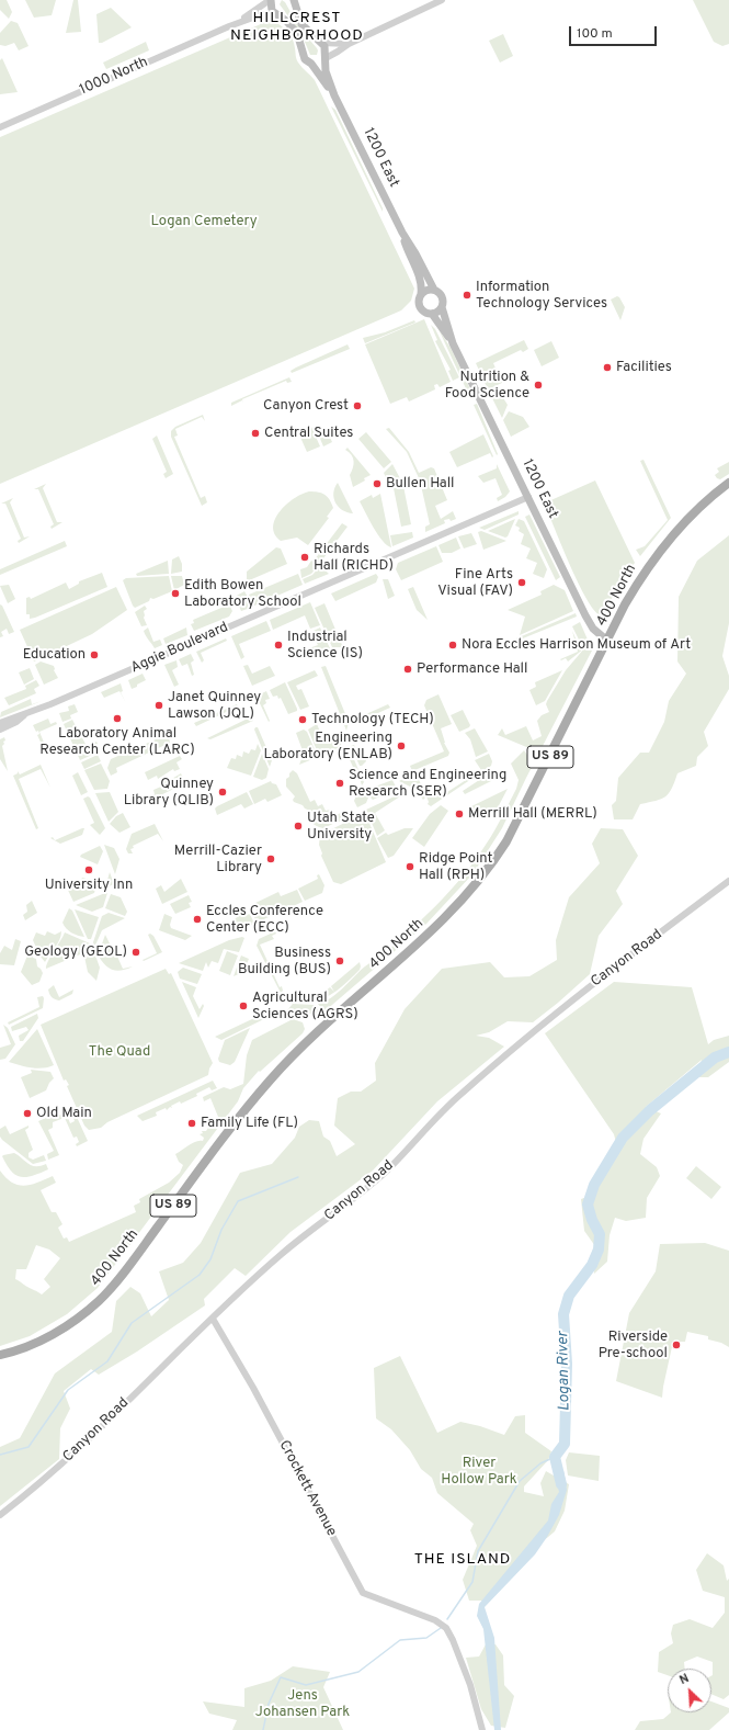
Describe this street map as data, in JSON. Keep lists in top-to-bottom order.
{
  "streets": {
    "main road": ["1200 East", "400 North", "US 89"],
    "street": [
      "1000 North",
      "Aggie Boulevard",
      "Canyon Road",
      "Crockett Avenue"
    ]
  },
  "crossings": [
    ["1000 North", "1200 East"],
    ["1200 East", "400 North"],
    ["1200 East", "Aggie Boulevard"],
    ["Canyon Road", "Crockett Avenue"]
  ],
  "districts": ["HILLCREST NEIGHBORHOOD", "THE ISLAND"],
  "water": ["Logan River"],
  "parks": [
    "Logan Cemetery",
    "The Quad",
    "River Hollow Park",
    "Jens Johansen Park"
  ],
  "places": [
    "Information Technology Services",
    "Facilities",
    "Nutrition & Food Science",
    "Canyon Crest",
    "Central Suites",
    "Bullen Hall",
    "Richards Hall (RICHD)",
    "Fine Arts Visual (FAV)",
    "Edith Bowen Laboratory School",
    "Industrial Science (IS)",
    "Nora Eccles Harrison Museum of Art",
    "Education",
    "Performance Hall",
    "Janet Quinney Lawson (JQL)",
    "Laboratory Animal Research Center (LARC)",
    "Technology (TECH)",
    "Engineering Laboratory (ENLAB)",
    "Science and Engineering Research (SER)",
    "Quinney Library (QLIB)",
    "Merrill Hall (MERRL)",
    "Utah State University",
    "Merrill-Cazier Library",
    "Ridge Point Hall (RPH)",
    "University Inn",
    "Eccles Conference Center (ECC)",
    "Geology (GEOL)",
    "Business Building (BUS)",
    "Agricultural Sciences (AGRS)",
    "Old Main",
    "Family Life (FL)",
    "Riverside Pre-school"
  ],
  "scale_bar": "100 m",
  "north": "top left"
}
